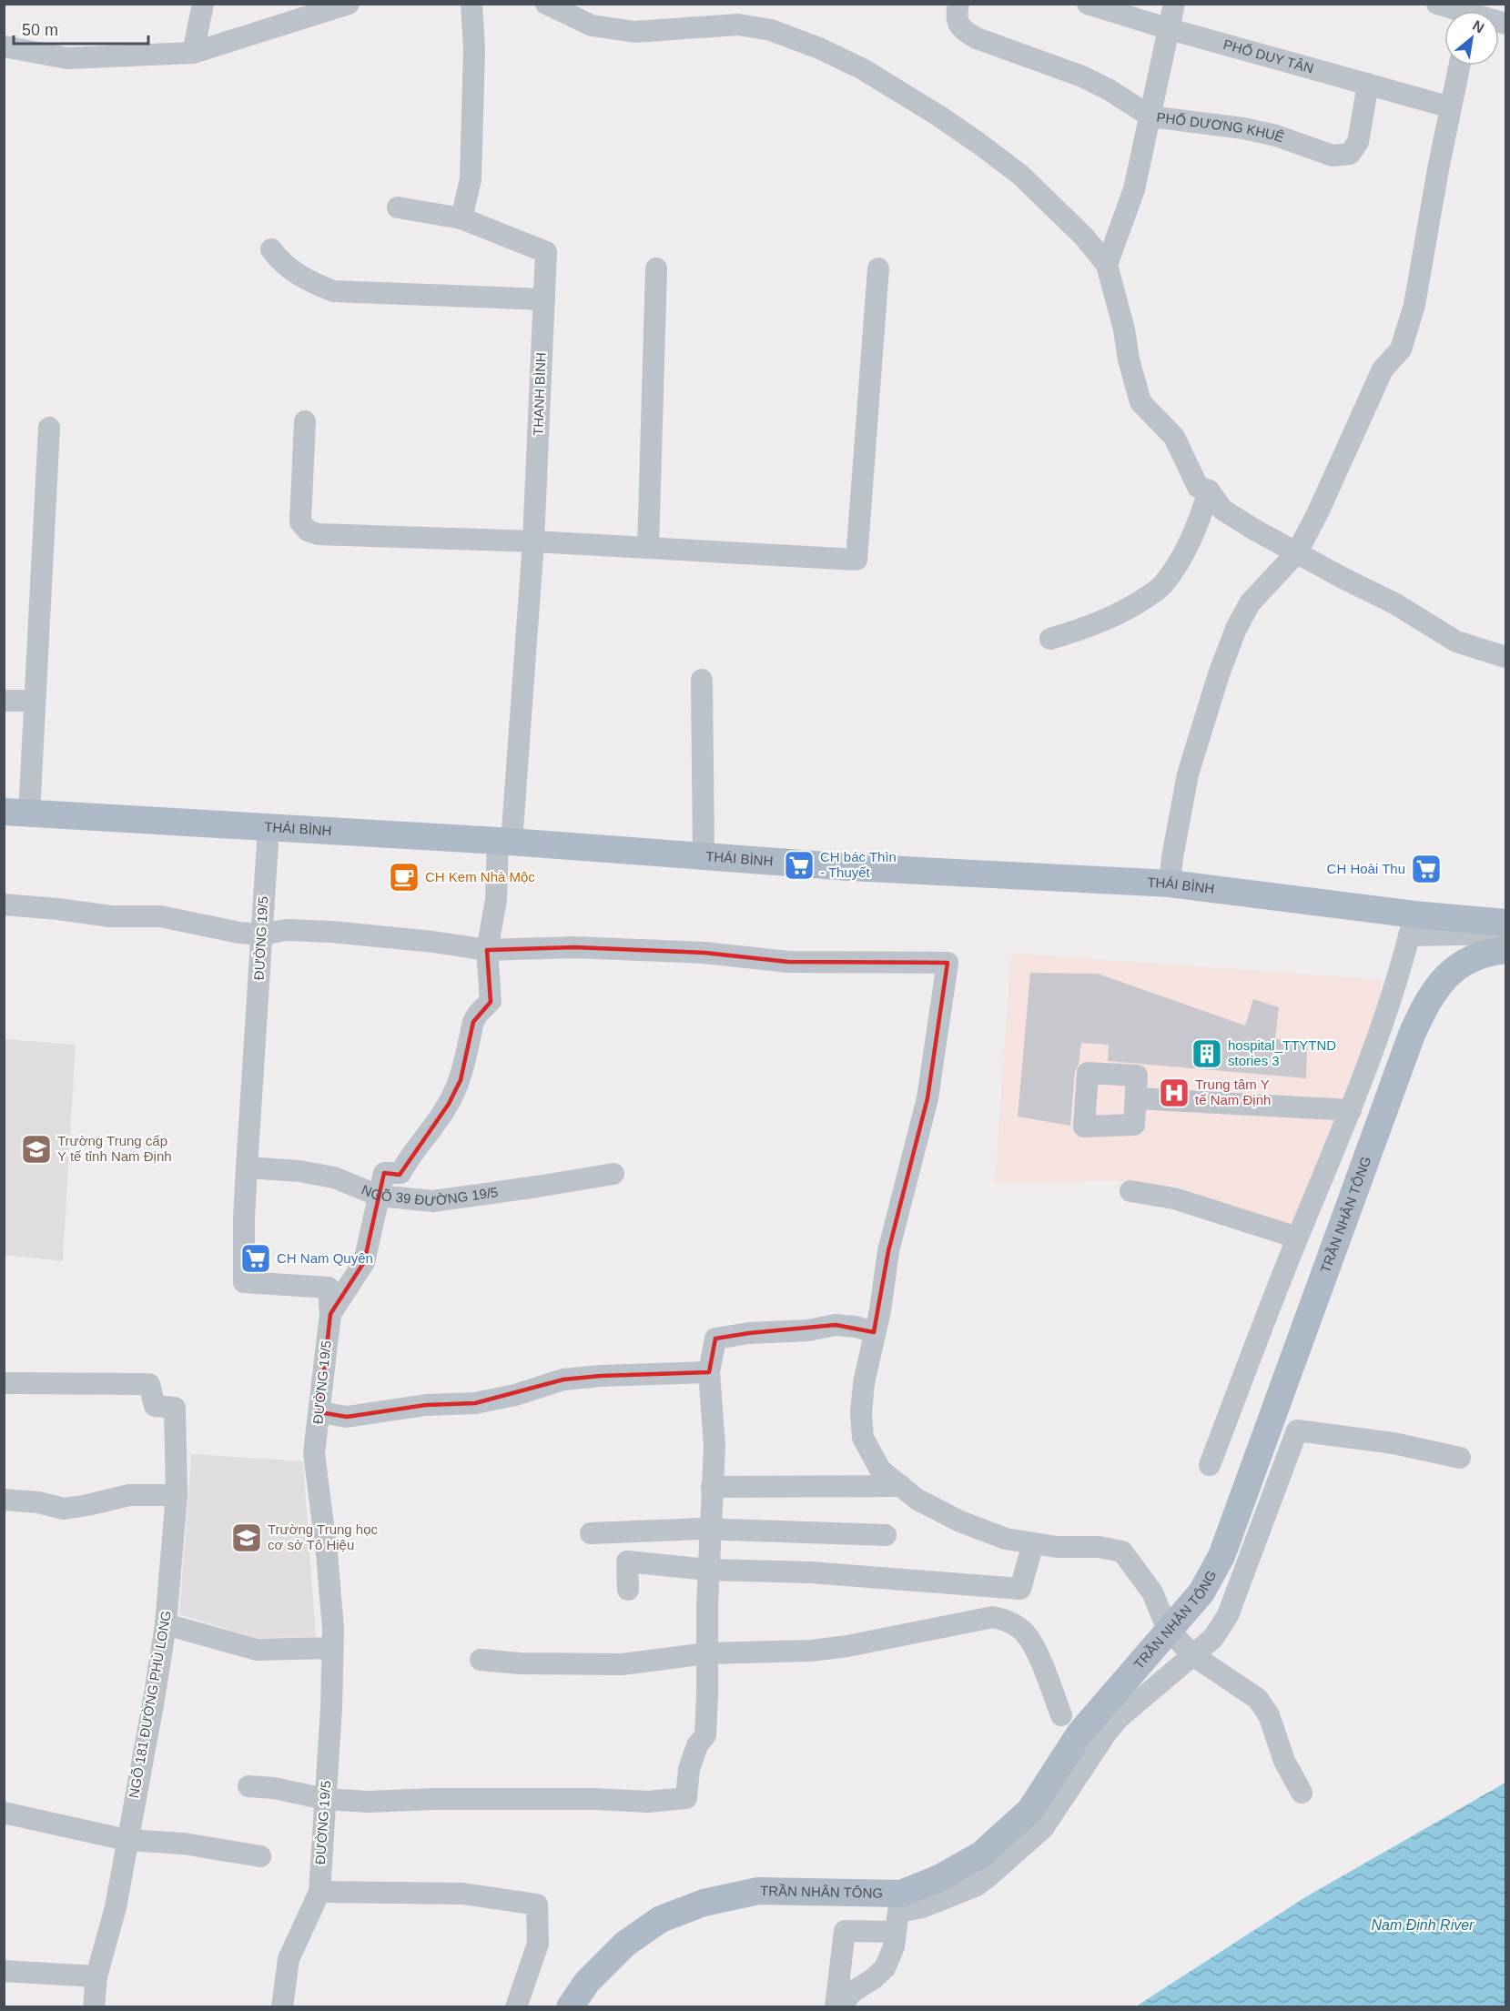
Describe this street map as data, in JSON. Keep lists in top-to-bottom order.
{
  "streets": {
    "main road": ["THÁI BÌNH", "TRẦN NHÂN TÔNG"],
    "street": [
      "PHỐ DUY TÂN",
      "PHỐ DƯƠNG KHUÊ",
      "THANH BÌNH",
      "ĐƯỜNG 19/5",
      "NGÕ 39 ĐƯỜNG 19/5",
      "NGÕ 181 ĐƯỜNG PHÙ LONG"
    ]
  },
  "crossings": [
    ["PHỐ DUY TÂN", "PHỐ DƯƠNG KHUÊ"],
    ["THANH BÌNH", "THÁI BÌNH"],
    ["THANH BÌNH", "NGÕ 39 ĐƯỜNG 19/5"],
    ["THÁI BÌNH", "ĐƯỜNG 19/5"],
    ["ĐƯỜNG 19/5", "NGÕ 39 ĐƯỜNG 19/5"]
  ],
  "water": ["Nam Định River"],
  "places": {
    "supermarket": ["CH bác Thìn - Thuyết", "CH Hoài Thu", "CH Nam Quyên"],
    "cafe": ["CH Kem Nhà Mộc"],
    "building": ["hospital_TTYTND stories 3"],
    "hospital": ["Trung tâm Y tế Nam Định"],
    "school or university": ["Trường Trung cấp Y tế tỉnh Nam Định", "Trường Trung học cơ sở Tô Hiệu"]
  },
  "scale_bar": "50 m",
  "north": "top right"
}
